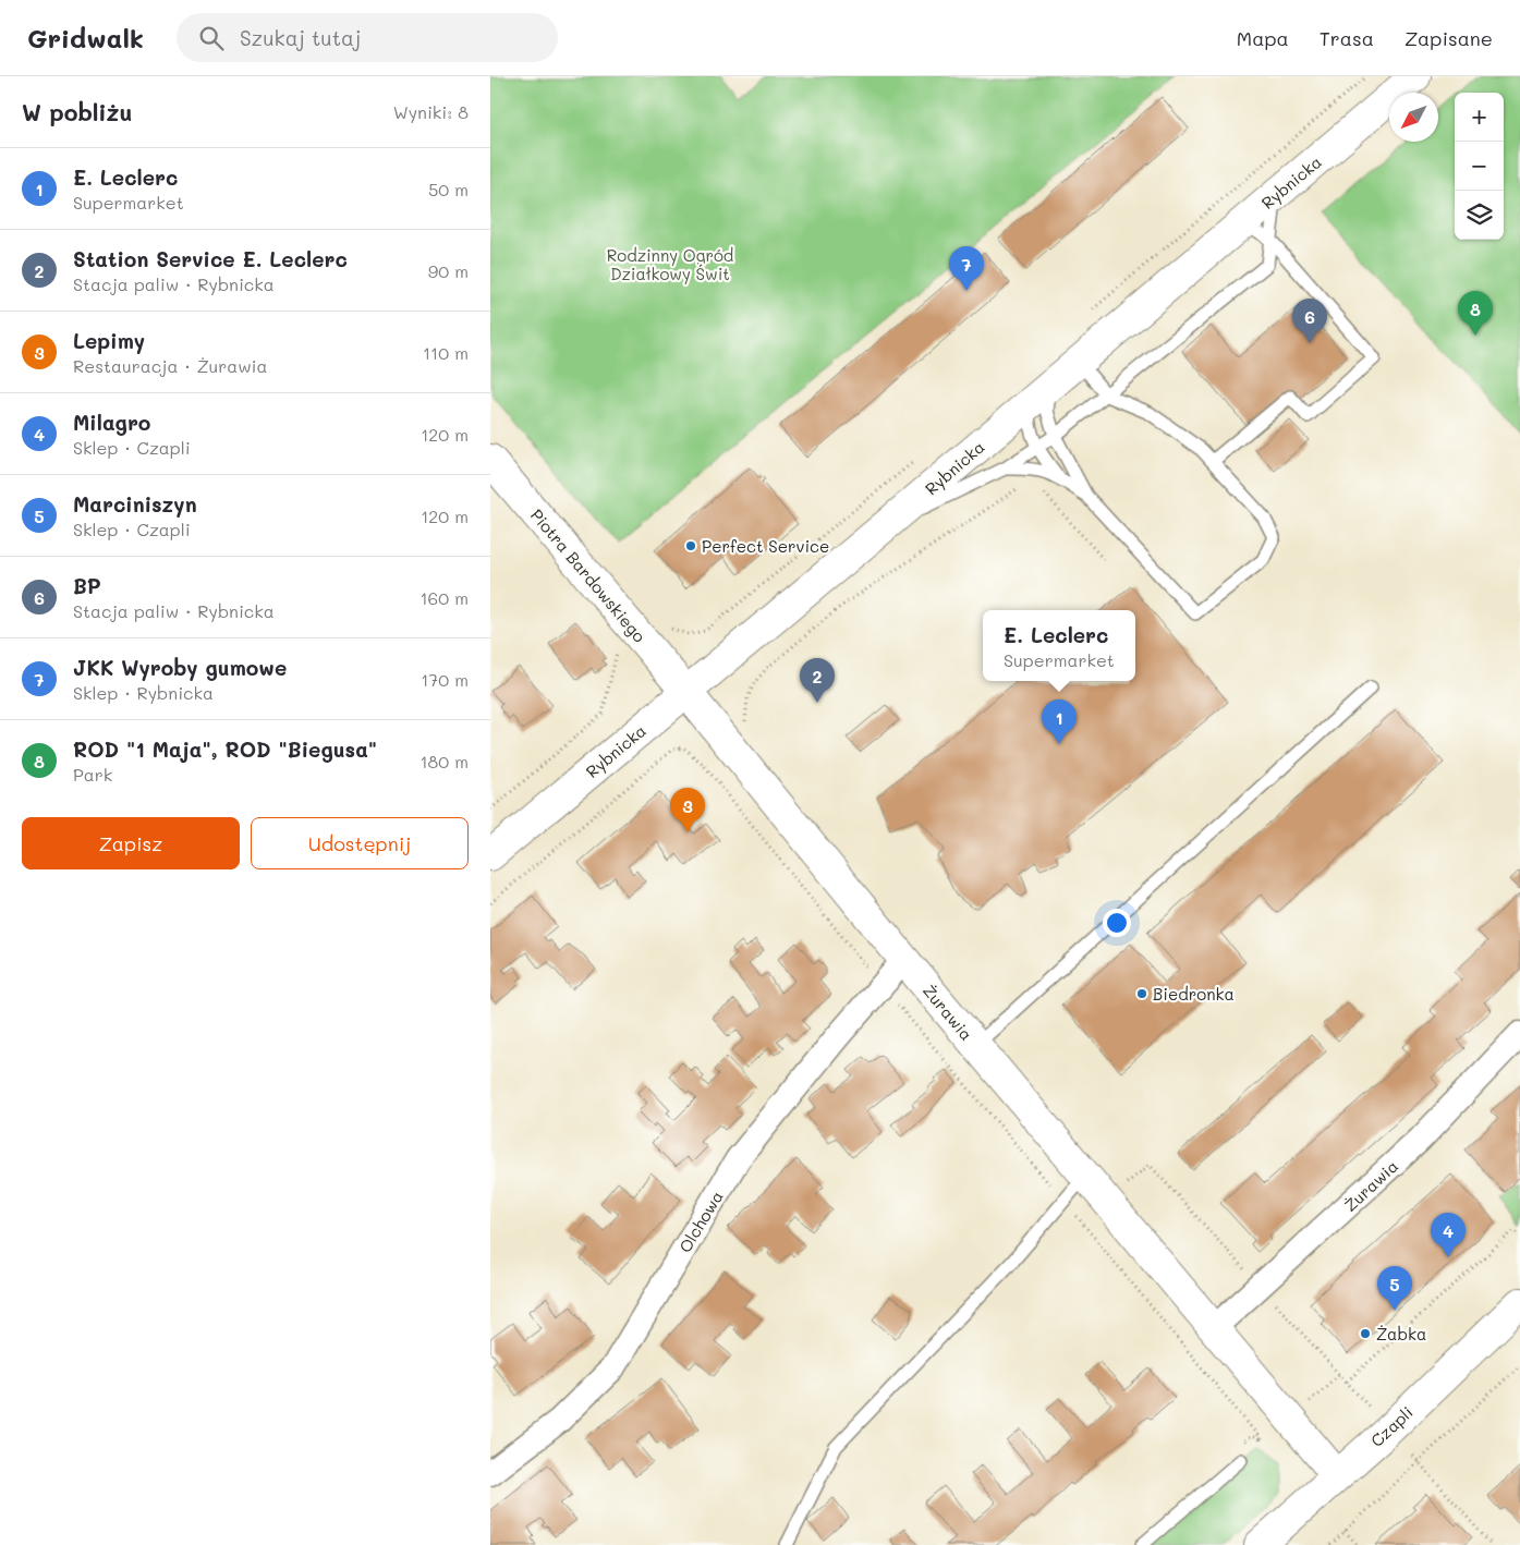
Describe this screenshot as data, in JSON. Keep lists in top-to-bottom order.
{
  "streets": {
    "street": [
      "Rybnicka",
      "Piotra Bardowskiego",
      "Żurawia",
      "Olchowa",
      "Czapli"
    ]
  },
  "crossings": [
    ["Rybnicka", "Piotra Bardowskiego"],
    ["Rybnicka", "Żurawia"],
    ["Piotra Bardowskiego", "Żurawia"],
    ["Żurawia", "Olchowa"],
    ["Żurawia", "Czapli"]
  ],
  "parks": ["Rodzinny Ogród Działkowy Świt"],
  "places": ["Perfect Service", "Biedronka", "Żabka"],
  "north": "bottom left",
  "page": {
    "header": "Gridwalk",
    "search": "Szukaj tutaj",
    "nav": ["Mapa", "Trasa", "Zapisane"],
    "heading": ["W pobliżu", "Wyniki: 8"],
    "map_buttons": ["+", "−"],
    "list": [
      {
        "mark": "1",
        "name": "E. Leclerc",
        "note": "Supermarket",
        "value": "50 m"
      },
      {
        "mark": "2",
        "name": "Station Service E. Leclerc",
        "note": "Stacja paliw · Rybnicka",
        "value": "90 m"
      },
      {
        "mark": "3",
        "name": "Lepimy",
        "note": "Restauracja · Żurawia",
        "value": "110 m"
      },
      {
        "mark": "4",
        "name": "Milagro",
        "note": "Sklep · Czapli",
        "value": "120 m"
      },
      {
        "mark": "5",
        "name": "Marciniszyn",
        "note": "Sklep · Czapli",
        "value": "120 m"
      },
      {
        "mark": "6",
        "name": "BP",
        "note": "Stacja paliw · Rybnicka",
        "value": "160 m"
      },
      {
        "mark": "7",
        "name": "JKK Wyroby gumowe",
        "note": "Sklep · Rybnicka",
        "value": "170 m"
      },
      {
        "mark": "8",
        "name": "ROD \"1 Maja\", ROD \"Biegusa\"",
        "note": "Park",
        "value": "180 m"
      }
    ],
    "pins": [
      "7",
      "8",
      "6",
      "2",
      "1",
      "3",
      "4",
      "5"
    ],
    "popup": ["E. Leclerc", "Supermarket"],
    "buttons": ["Zapisz", "Udostępnij"]
  }
}
